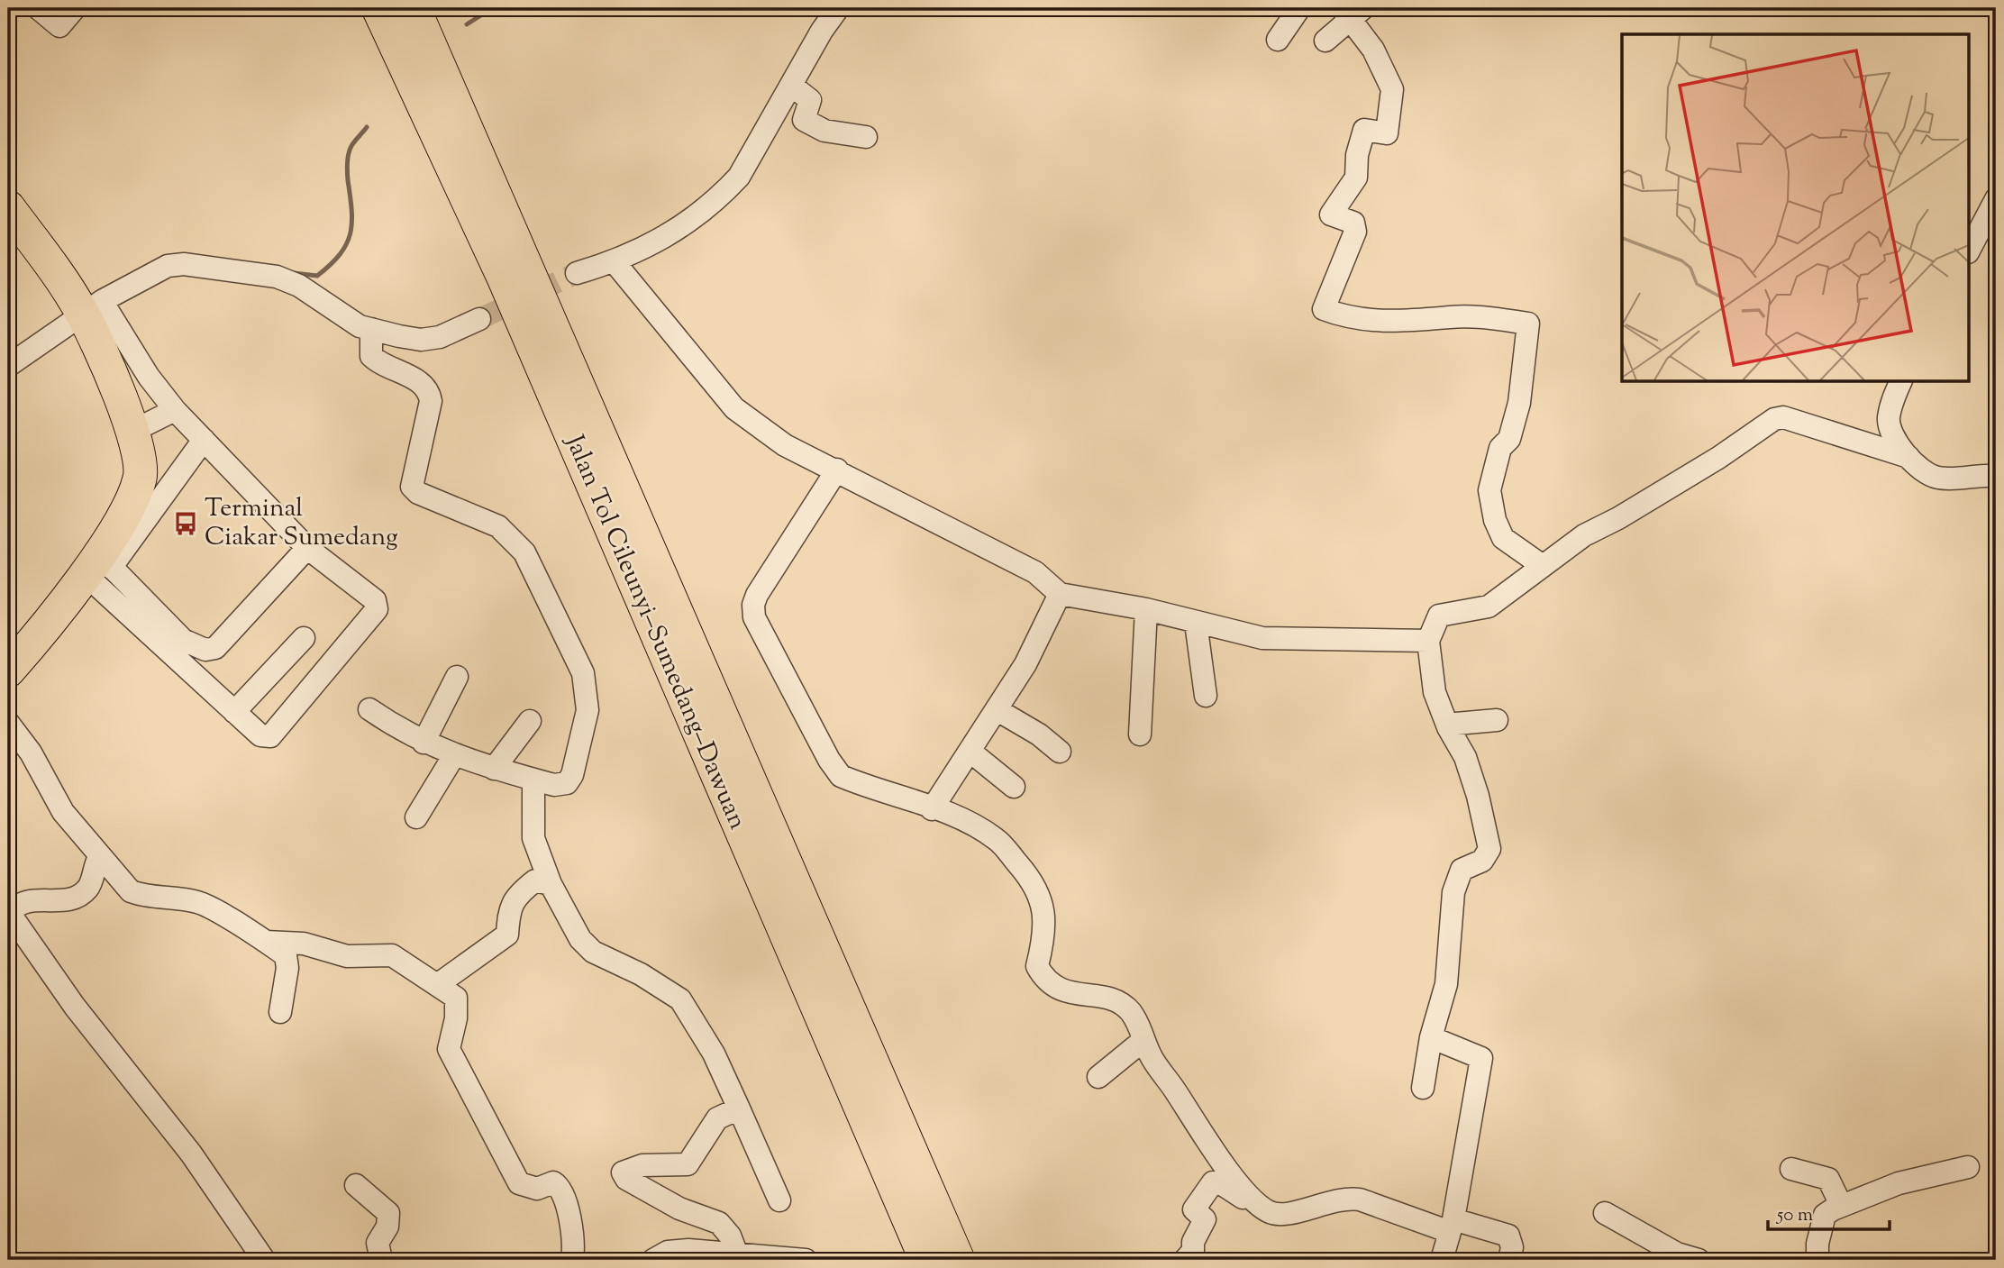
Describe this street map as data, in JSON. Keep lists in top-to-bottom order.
{
  "streets": {
    "highway": ["Jalan Tol Cileunyi–Sumedang–Dawuan"]
  },
  "places": {
    "bus stop": ["Terminal Ciakar Sumedang"]
  },
  "scale_bar": "50 m"
}
